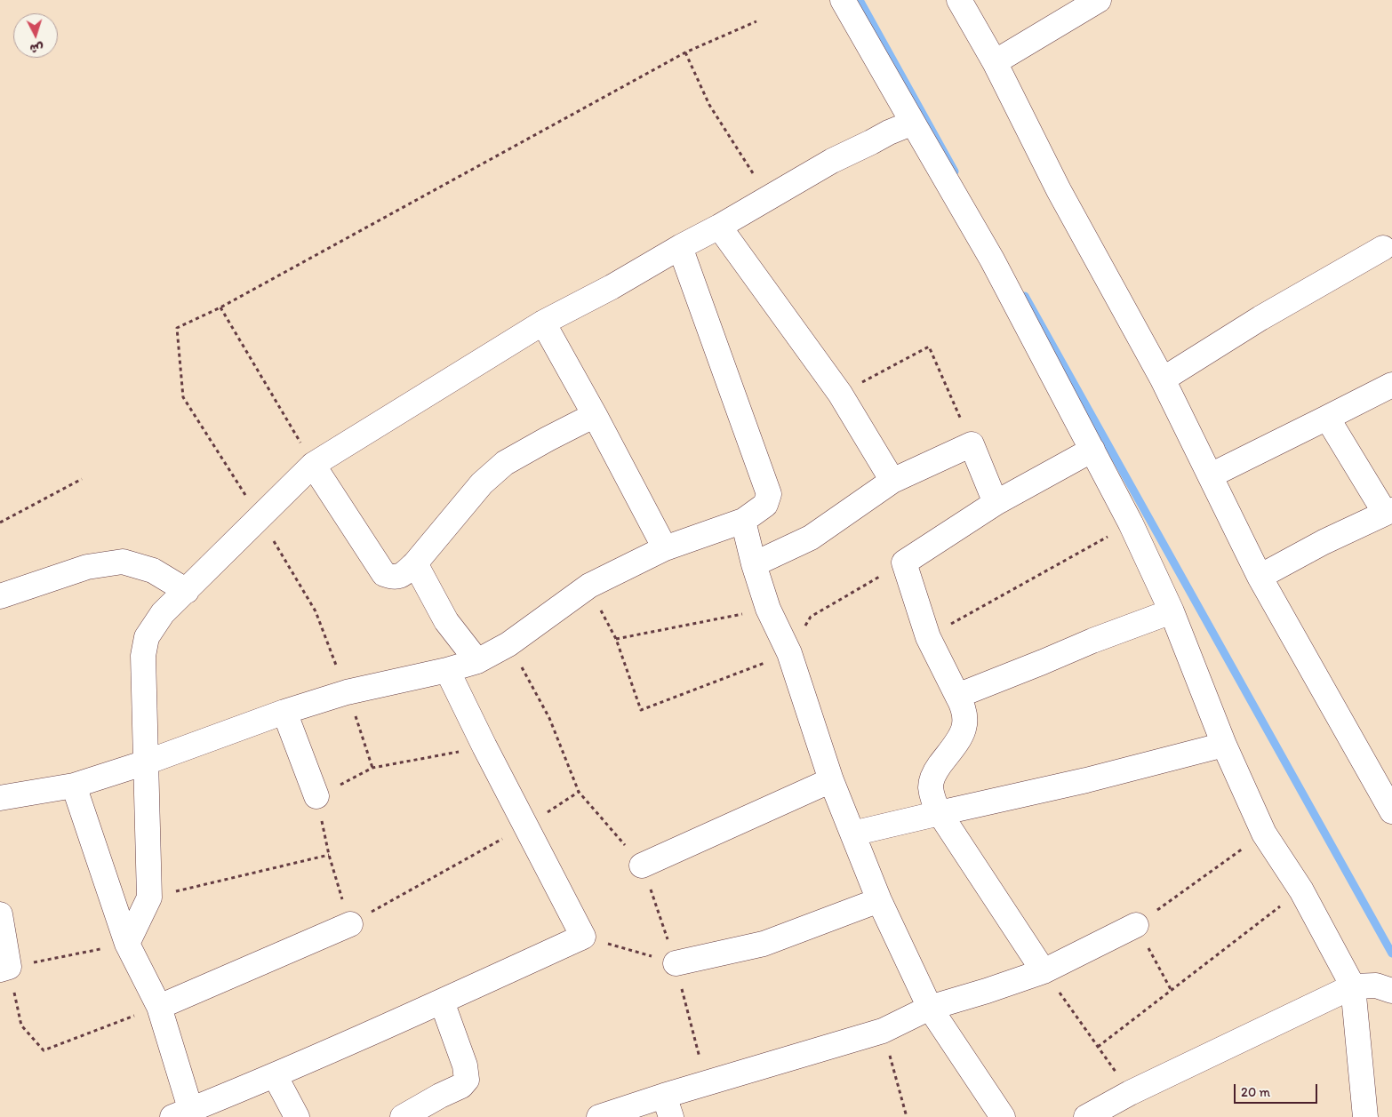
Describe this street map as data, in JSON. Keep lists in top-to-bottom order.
{
  "scale_bar": "20 m",
  "north": "bottom"
}
